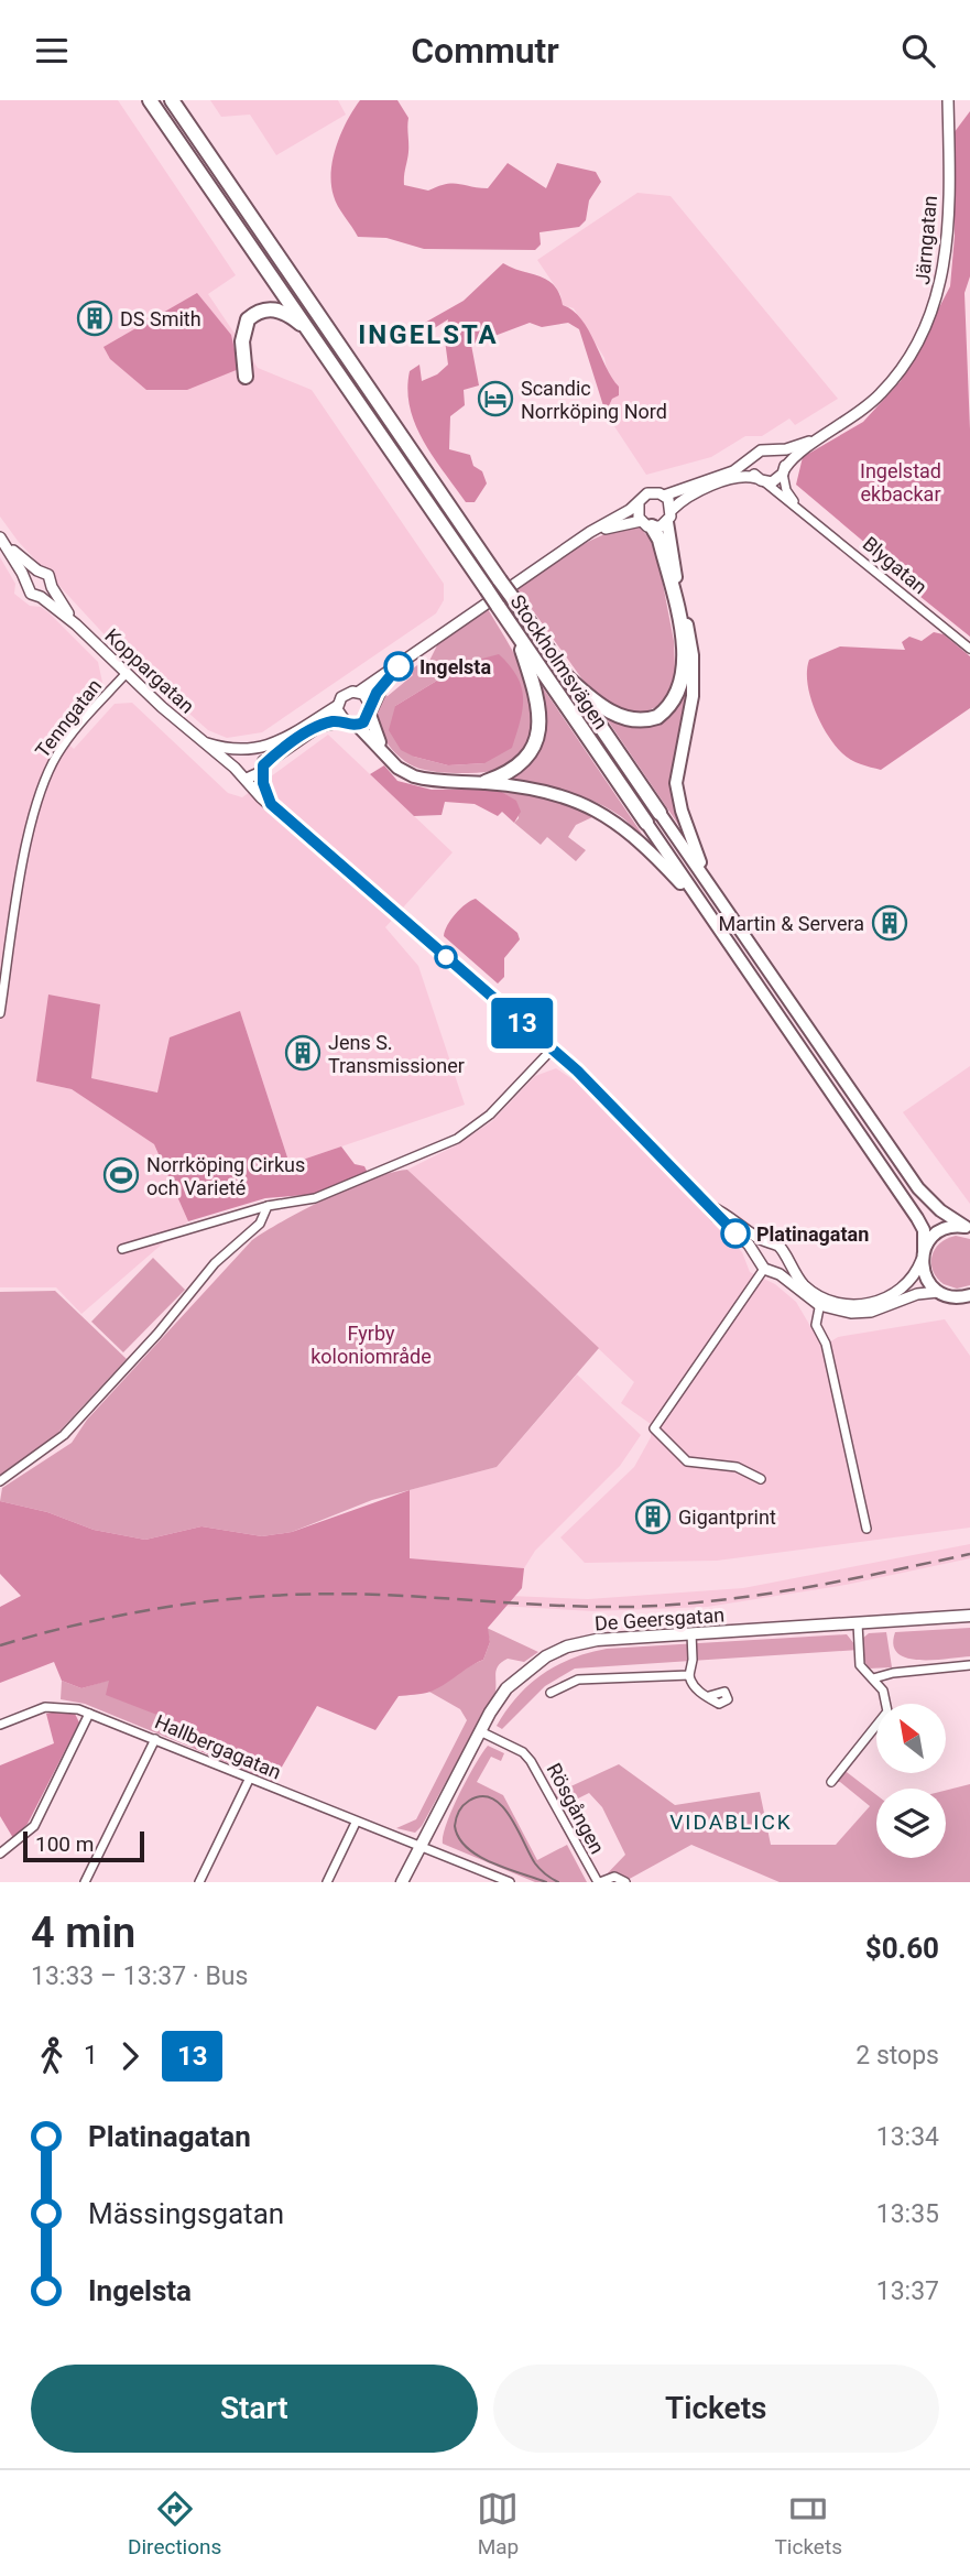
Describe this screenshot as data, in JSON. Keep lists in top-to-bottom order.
{
  "streets": {
    "highway": ["Stockholmsvägen"],
    "main road": ["De Geersgatan"],
    "street": [
      "Järngatan",
      "Blygatan",
      "Koppargatan",
      "Tenngatan",
      "Hallbergagatan",
      "Rösgången"
    ]
  },
  "crossings": [
    ["Järngatan", "Blygatan"],
    ["Koppargatan", "Tenngatan"],
    ["De Geersgatan", "Hallbergagatan"],
    ["De Geersgatan", "Rösgången"]
  ],
  "districts": ["INGELSTA", "VIDABLICK"],
  "parks": ["Ingelstad ekbackar", "Fyrby koloniområde"],
  "places": {
    "building": [
      "DS Smith",
      "Martin & Servera",
      "Jens S. Transmissioner",
      "Gigantprint"
    ],
    "hotel": ["Scandic Norrköping Nord"],
    "other": ["Ingelsta", "Platinagatan"],
    "sports": ["Norrköping Cirkus och Varieté"]
  },
  "lines": ["bus line 13"],
  "scale_bar": "100 m",
  "north": "top left",
  "page": {
    "header": "Commutr",
    "on_map": "13",
    "scale": "100 m",
    "heading": ["4 min", "13:33 – 13:37 · Bus", "$0.60"],
    "legs": ["1", "13", "2 stops"],
    "list": [
      {
        "name": "Platinagatan",
        "value": "13:34"
      },
      {
        "name": "Mässingsgatan",
        "value": "13:35"
      },
      {
        "name": "Ingelsta",
        "value": "13:37"
      }
    ],
    "buttons": ["Start", "Tickets"],
    "tabs": ["Directions", "Map", "Tickets"]
  }
}
